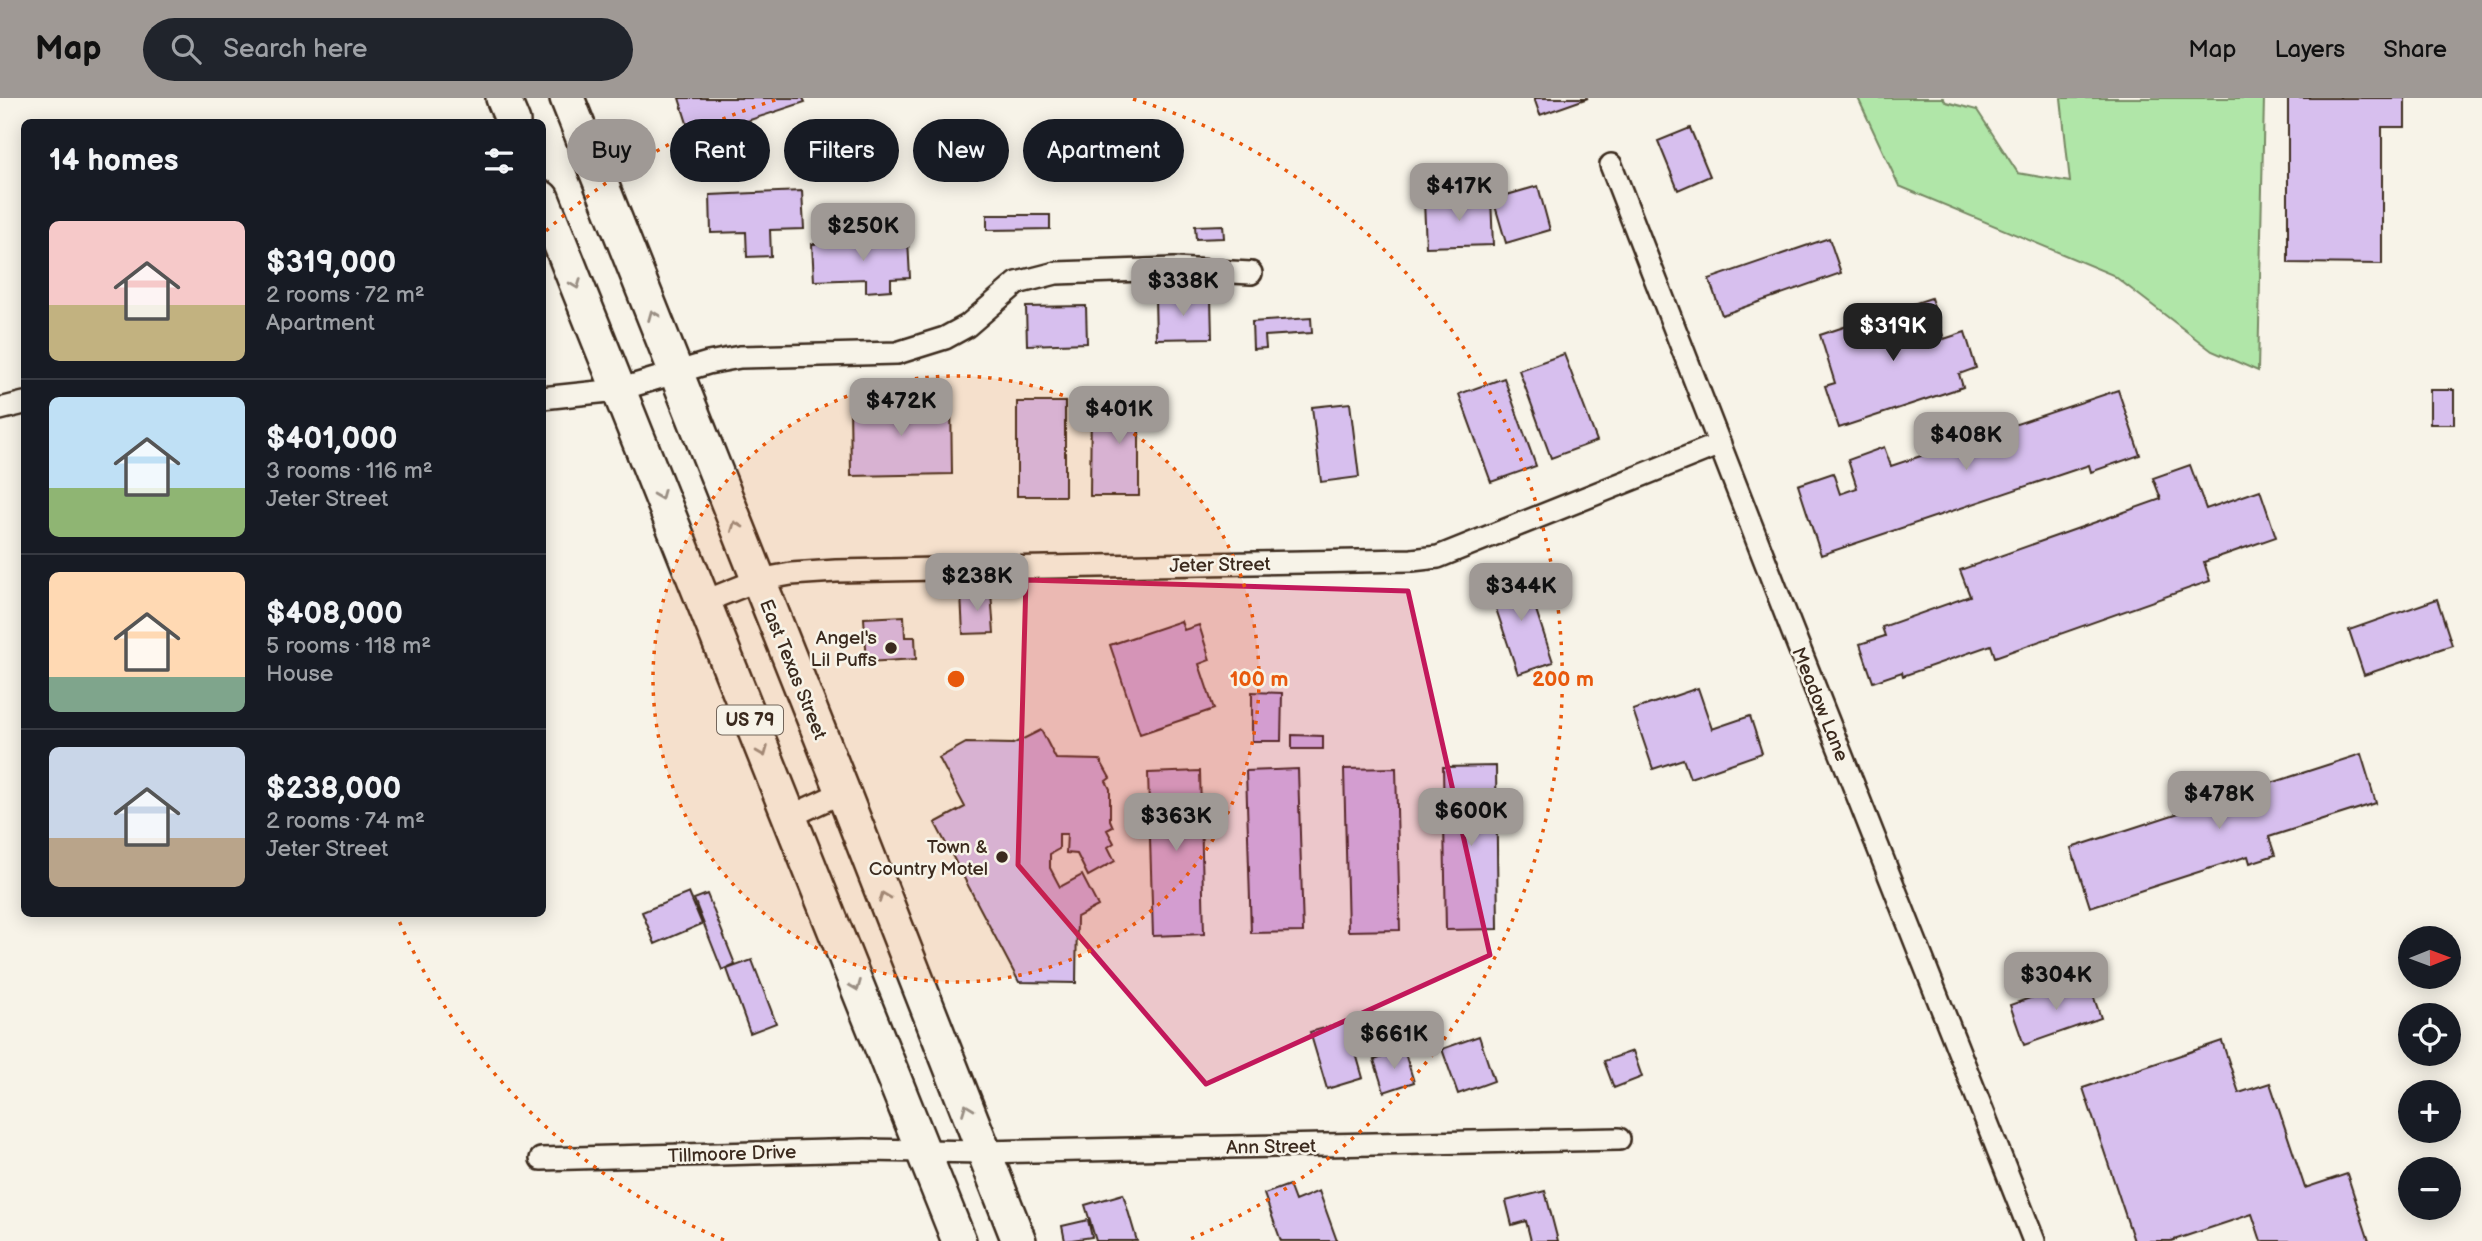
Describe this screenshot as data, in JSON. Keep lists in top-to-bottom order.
{
  "streets": {
    "main road": ["East Texas Street", "US 79"],
    "street": [
      "Jeter Street",
      "Meadow Lane",
      "Ann Street",
      "Tillmoore Drive"
    ]
  },
  "crossings": [
    ["Jeter Street", "East Texas Street"],
    ["Jeter Street", "Meadow Lane"],
    ["Jeter Street", "US 79"],
    ["East Texas Street", "Ann Street"],
    ["US 79", "Ann Street"],
    ["US 79", "Tillmoore Drive"],
    ["Ann Street", "Tillmoore Drive"]
  ],
  "places": ["Angel's Lil Puffs", "Town & Country Motel"],
  "north": "right",
  "page": {
    "header": "Map",
    "search": "Search here",
    "nav": ["Map", "Layers", "Share"],
    "chip": [
      "Buy",
      "Rent",
      "Filters",
      "New",
      "Apartment"
    ],
    "heading": "14 homes",
    "price": [
      "$417K",
      "$250K",
      "$338K",
      "$319K",
      "$472K",
      "$401K",
      "$408K",
      "$238K",
      "$344K",
      "$478K",
      "$600K",
      "$363K",
      "$304K",
      "$661K"
    ],
    "list": [
      {
        "name": "$319,000",
        "note": "2 rooms · 72 m² · Apartment"
      },
      {
        "name": "$401,000",
        "note": "3 rooms · 116 m² · Jeter Street"
      },
      {
        "name": "$408,000",
        "note": "5 rooms · 118 m² · House"
      },
      {
        "name": "$238,000",
        "note": "2 rooms · 74 m² · Jeter Street"
      }
    ],
    "map_buttons": ["+", "−"]
  },
  "rings": ["100 m", "200 m"]
}
